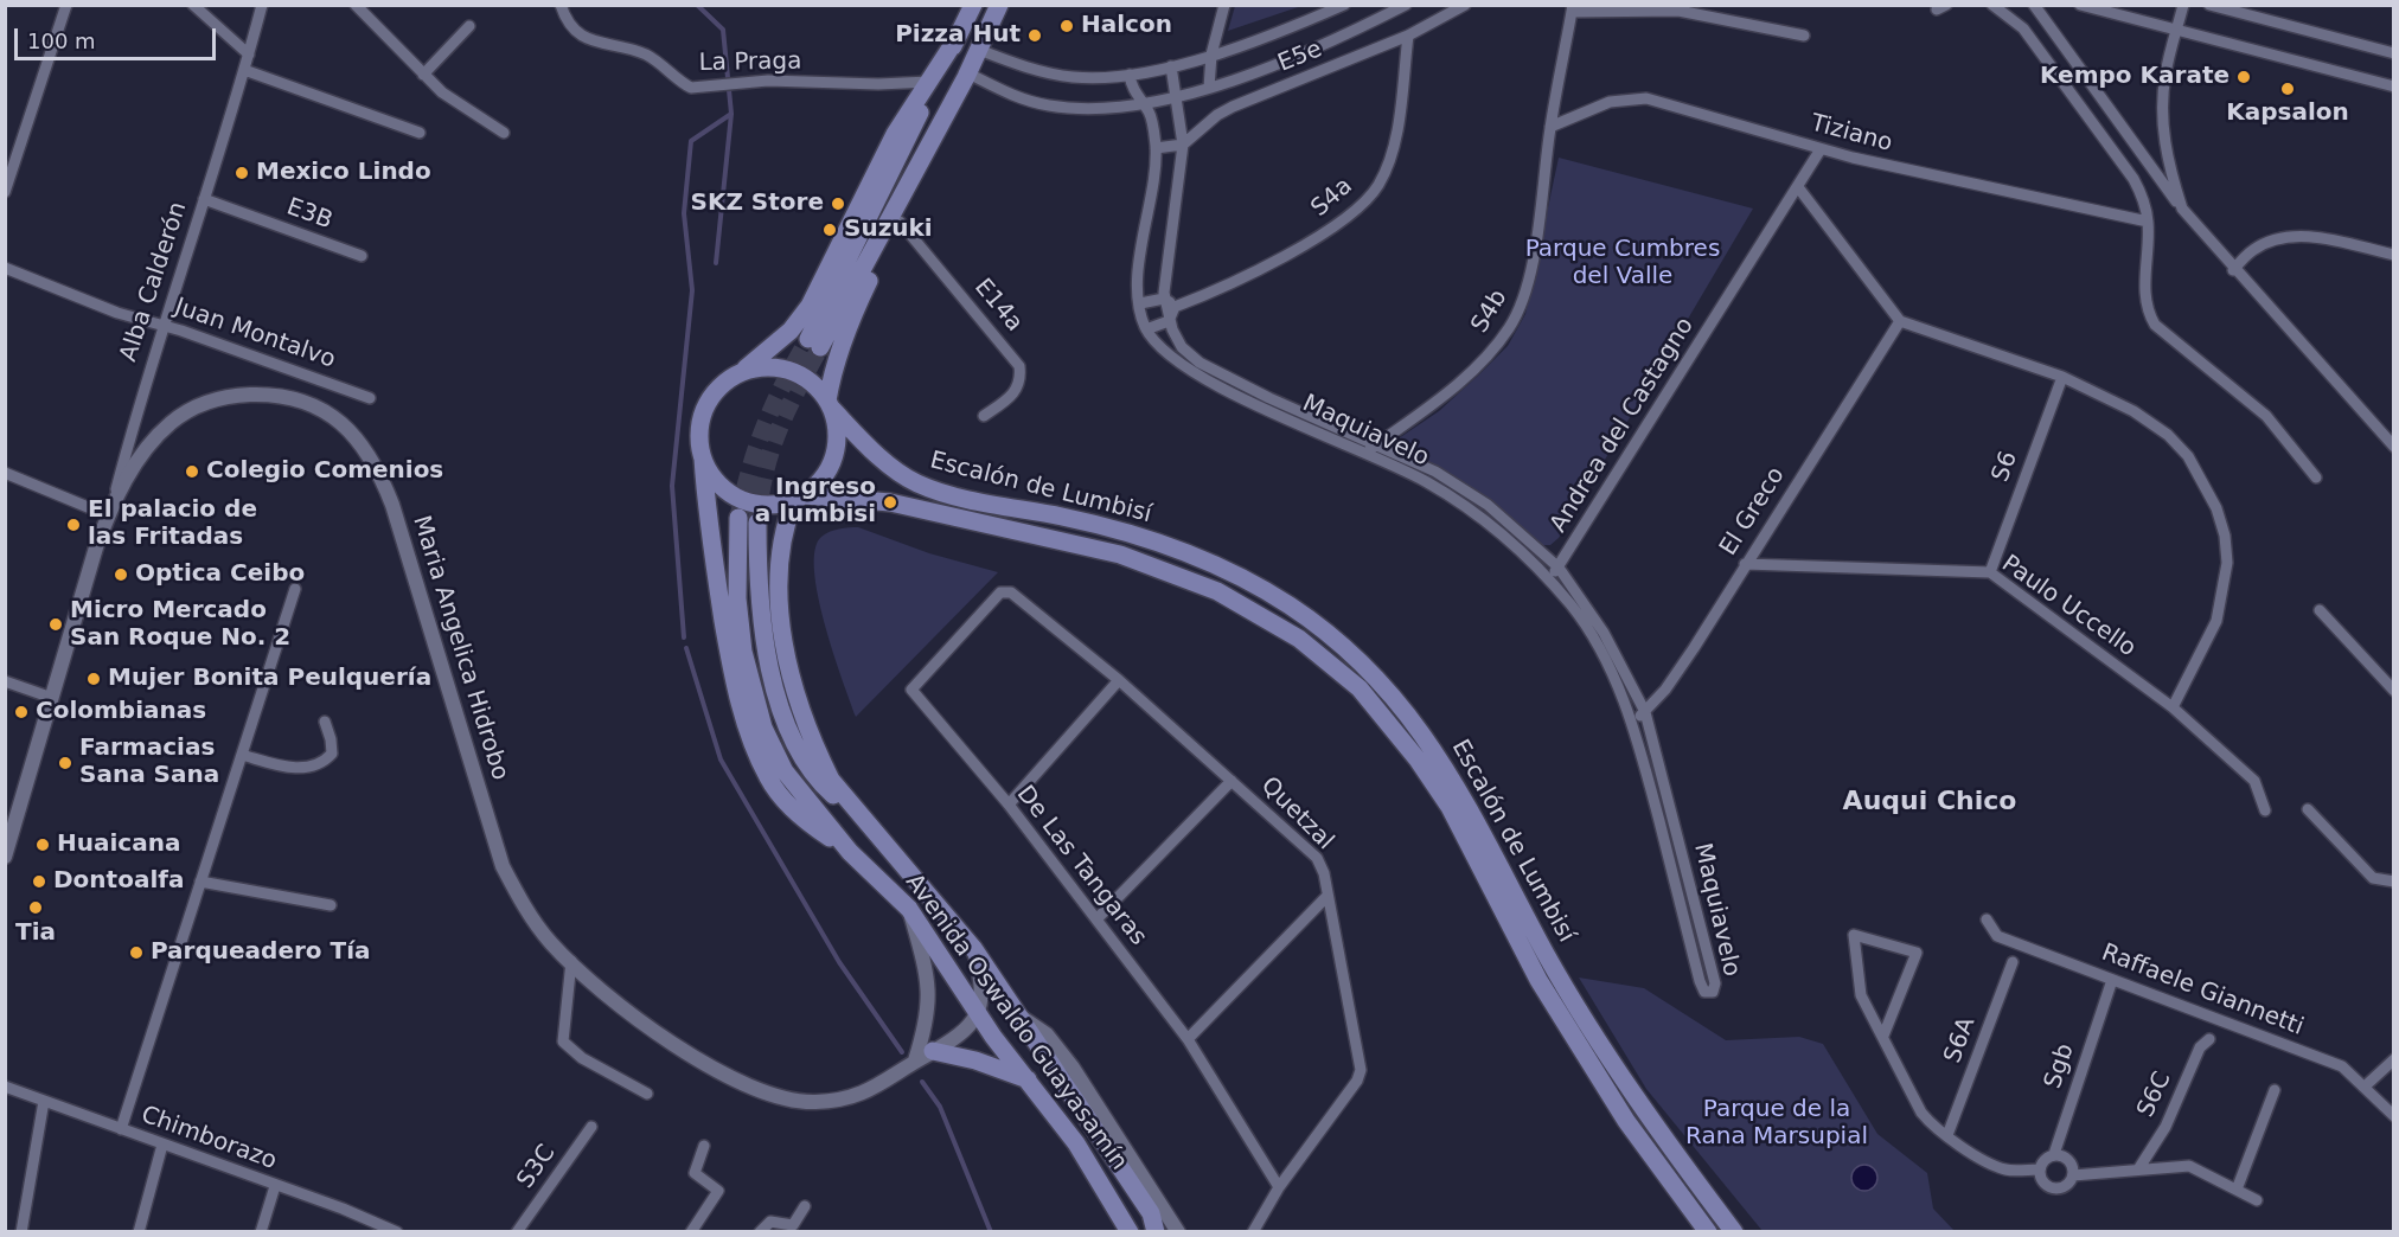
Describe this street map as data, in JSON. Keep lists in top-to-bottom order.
{
  "streets": {
    "main road": ["Escalón de Lumbisí", "Avenida Oswaldo Guayasamín"],
    "street": [
      "E5e",
      "La Praga",
      "Tiziano",
      "S4a",
      "E3B",
      "Alba Calderón",
      "E14a",
      "S4b",
      "Juan Montalvo",
      "Andrea del Castagno",
      "Maquiavelo",
      "S6",
      "El Greco",
      "Paulo Uccello",
      "Maria Angelica Hidrobo",
      "Quetzal",
      "De Las Tangaras",
      "Raffaele Giannetti",
      "S6A",
      "Sgb",
      "S6C",
      "Chimborazo",
      "S3C"
    ]
  },
  "crossings": [
    ["E5e", "S4a"],
    ["E5e", "Maquiavelo"],
    ["Tiziano", "S4b"],
    ["Tiziano", "Andrea del Castagno"],
    ["E3B", "Alba Calderón"],
    ["Alba Calderón", "Juan Montalvo"],
    ["Alba Calderón", "Maria Angelica Hidrobo"],
    ["S4b", "Maquiavelo"],
    ["Andrea del Castagno", "Maquiavelo"],
    ["Maquiavelo", "El Greco"],
    ["S6", "Paulo Uccello"],
    ["Escalón de Lumbisí", "Avenida Oswaldo Guayasamín"],
    ["El Greco", "Paulo Uccello"],
    ["Maria Angelica Hidrobo", "Avenida Oswaldo Guayasamín"],
    ["Quetzal", "De Las Tangaras"],
    ["Raffaele Giannetti", "Sgb"]
  ],
  "districts": ["Auqui Chico"],
  "parks": ["Parque Cumbres del Valle", "Parque de la Rana Marsupial"],
  "places": [
    "Halcon",
    "Pizza Hut",
    "Kempo Karate",
    "Kapsalon",
    "Mexico Lindo",
    "SKZ Store",
    "Suzuki",
    "Colegio Comenios",
    "Ingreso a lumbisi",
    "El palacio de las Fritadas",
    "Optica Ceibo",
    "Micro Mercado San Roque No. 2",
    "Mujer Bonita Peulquería",
    "Colombianas",
    "Farmacias Sana Sana",
    "Huaicana",
    "Dontoalfa",
    "Tia",
    "Parqueadero Tía"
  ],
  "scale_bar": "100 m"
}
